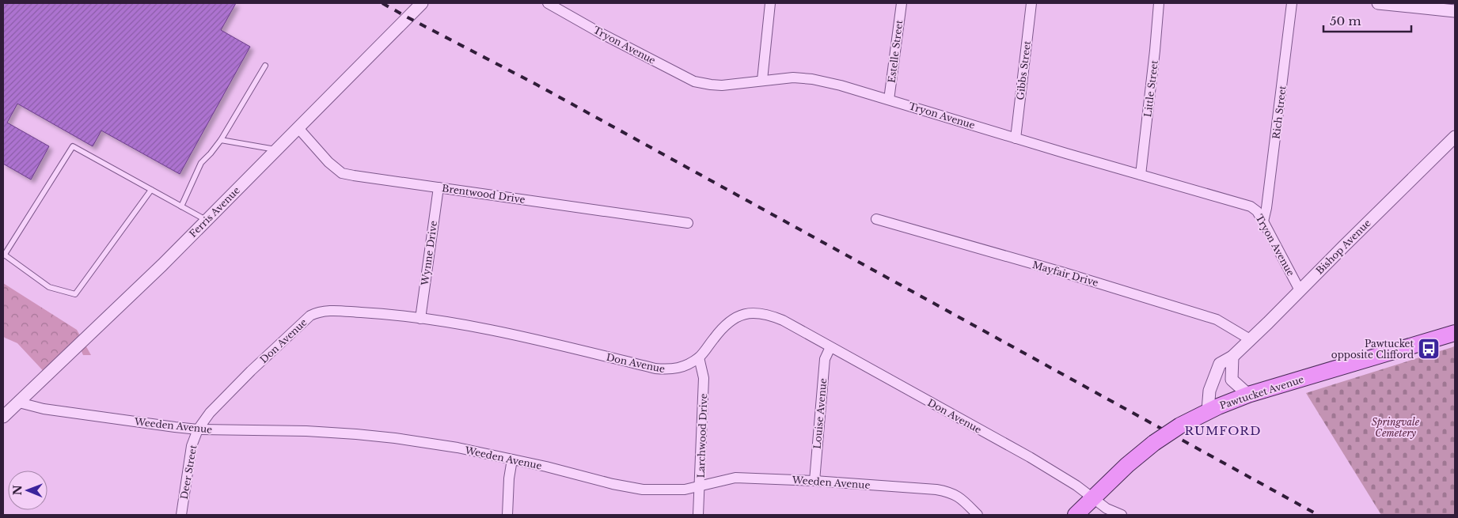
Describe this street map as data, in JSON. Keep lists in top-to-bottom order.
{
  "streets": {
    "main road": ["Pawtucket Avenue"],
    "street": [
      "Tryon Avenue",
      "Estelle Street",
      "Gibbs Street",
      "Little Street",
      "Rich Street",
      "Brentwood Drive",
      "Ferris Avenue",
      "Bishop Avenue",
      "Wynne Drive",
      "Mayfair Drive",
      "Don Avenue",
      "Louise Avenue",
      "Weeden Avenue",
      "Larchwood Drive",
      "Deer Street"
    ]
  },
  "crossings": [
    ["Tryon Avenue", "Estelle Street"],
    ["Tryon Avenue", "Gibbs Street"],
    ["Tryon Avenue", "Little Street"],
    ["Tryon Avenue", "Rich Street"],
    ["Tryon Avenue", "Bishop Avenue"],
    ["Brentwood Drive", "Ferris Avenue"],
    ["Brentwood Drive", "Wynne Drive"],
    ["Ferris Avenue", "Weeden Avenue"],
    ["Bishop Avenue", "Mayfair Drive"],
    ["Bishop Avenue", "Pawtucket Avenue"],
    ["Wynne Drive", "Don Avenue"],
    ["Don Avenue", "Pawtucket Avenue"],
    ["Don Avenue", "Louise Avenue"],
    ["Don Avenue", "Weeden Avenue"],
    ["Don Avenue", "Larchwood Drive"],
    ["Don Avenue", "Deer Street"],
    ["Louise Avenue", "Weeden Avenue"],
    ["Weeden Avenue", "Larchwood Drive"],
    ["Weeden Avenue", "Deer Street"]
  ],
  "districts": ["RUMFORD"],
  "parks": ["Springvale Cemetery"],
  "places": {
    "bus stop": ["Pawtucket opposite Clifford"]
  },
  "scale_bar": "50 m",
  "north": "left"
}
